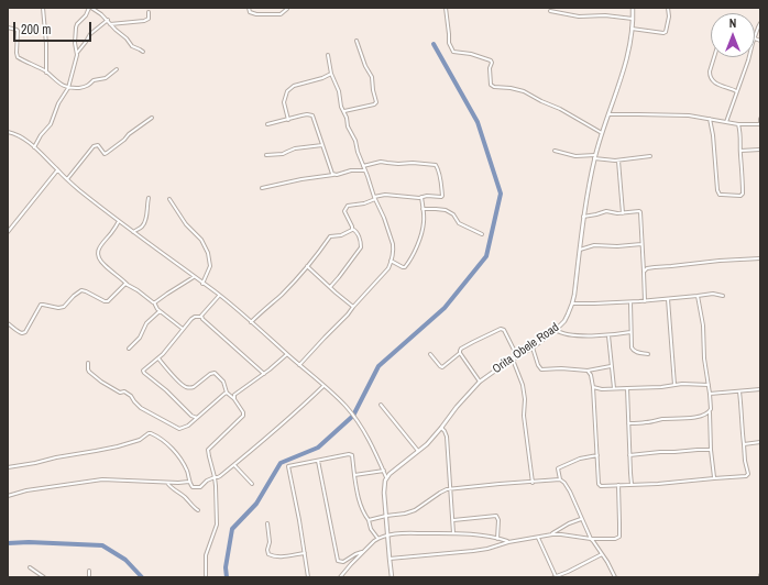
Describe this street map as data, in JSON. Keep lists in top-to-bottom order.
{
  "streets": {
    "main road": ["Orita Obele Road"]
  },
  "scale_bar": "200 m",
  "north": "top"
}
